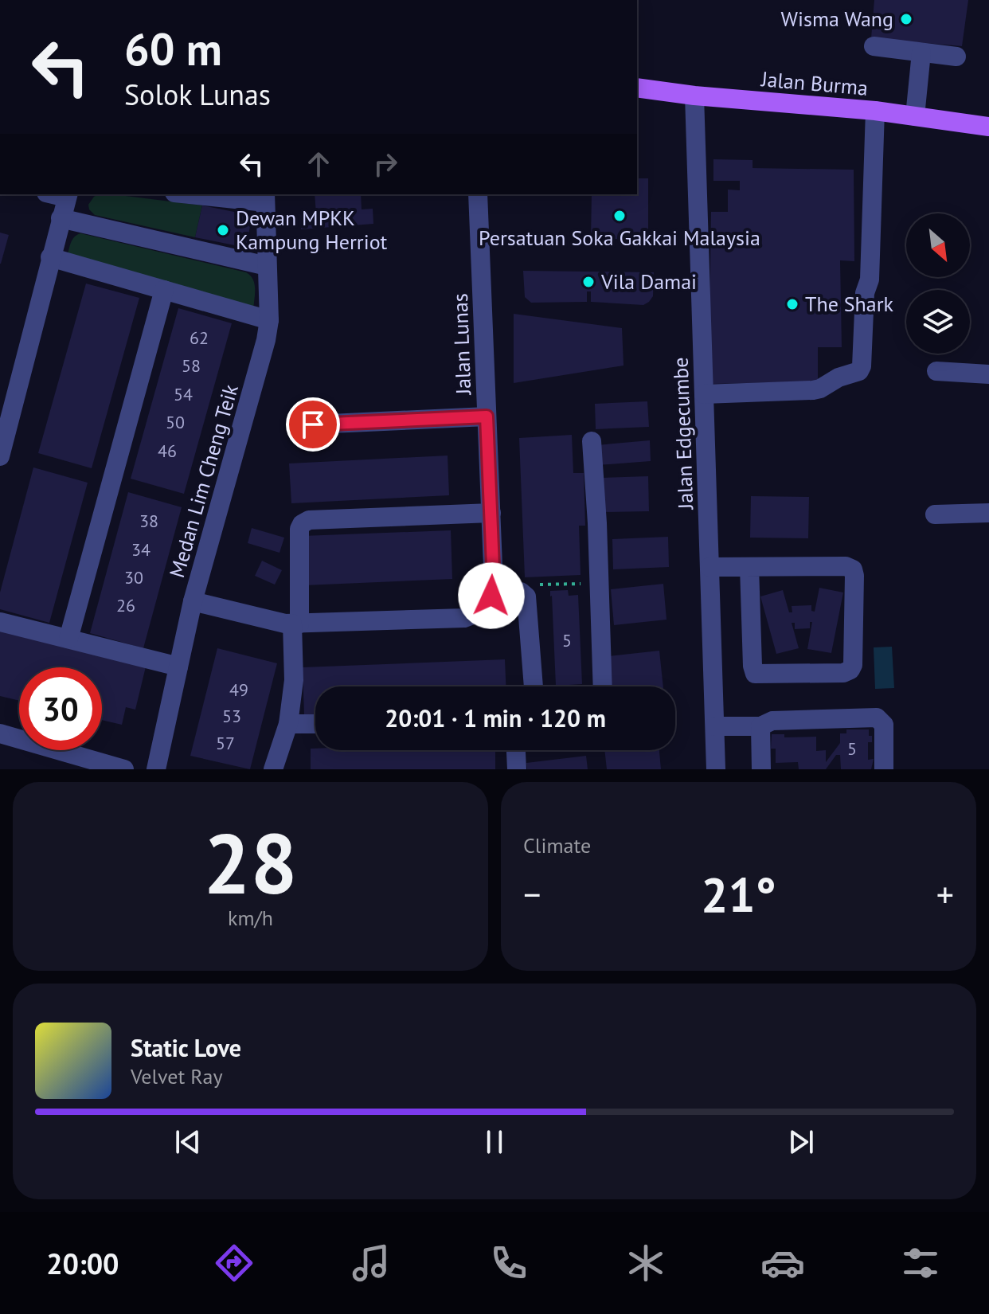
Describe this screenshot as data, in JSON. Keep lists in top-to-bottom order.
{
  "streets": {
    "main road": ["Jalan Burma"],
    "street": ["Jalan Lunas", "Jalan Edgecumbe", "Medan Lim Cheng Teik"]
  },
  "crossings": [
    ["Jalan Burma", "Jalan Edgecumbe"]
  ],
  "places": [
    "Wisma Wang",
    "Persatuan Soka Gakkai Malaysia",
    "Dewan MPKK Kampung Herriot",
    "Vila Damai",
    "The Shark"
  ],
  "house_numbers": [
    "62",
    "58",
    "54",
    "50",
    "46",
    "38",
    "34",
    "30",
    "26",
    "5",
    "49",
    "53",
    "57",
    "5"
  ],
  "north": "bottom right",
  "page": {
    "turn": ["60 m", "Solok Lunas"],
    "limit": "30",
    "trip": "20:01 · 1 min · 120 m",
    "tile": [
      ["28", "km/h"],
      "Climate"
    ],
    "heat": ["−", "21°", "+"],
    "song": ["Static Love", "Velvet Ray"],
    "tabs": "20:00"
  }
}
